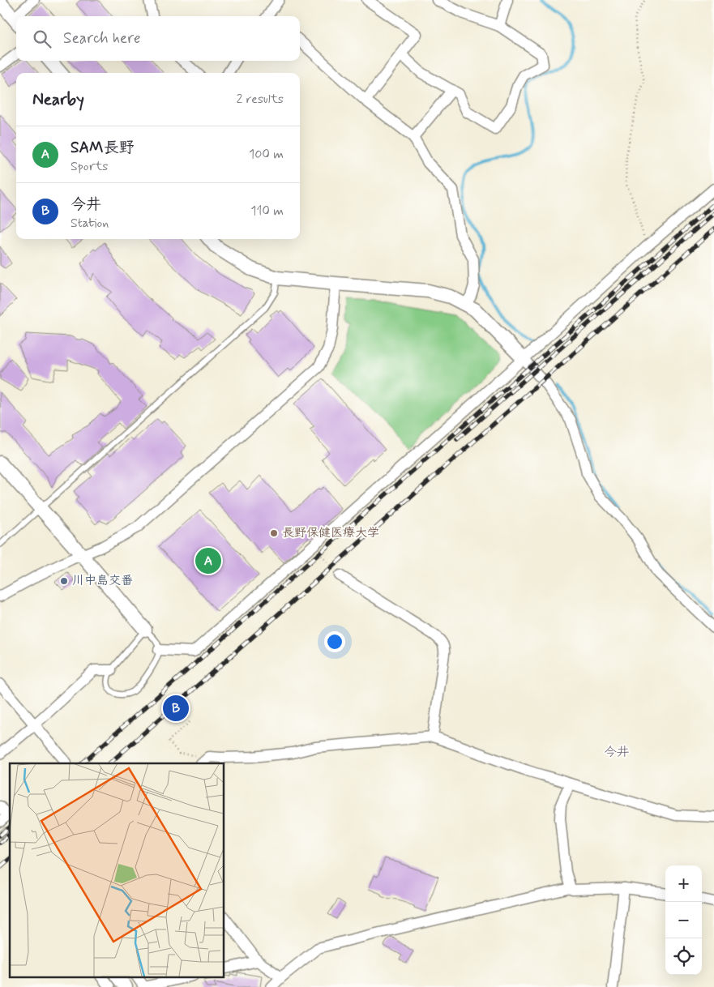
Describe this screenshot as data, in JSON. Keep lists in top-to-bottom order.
{
  "districts": ["今井"],
  "places": ["長野保健医療大学", "川中島交番"],
  "page": {
    "search": "Search here",
    "heading": ["Nearby", "2 results"],
    "list": [
      {
        "mark": "A",
        "name": "SAM長野",
        "note": "Sports",
        "value": "100 m"
      },
      {
        "mark": "B",
        "name": "今井",
        "note": "Station",
        "value": "110 m"
      }
    ],
    "pins": ["A", "B"],
    "map_buttons": ["+", "−"]
  }
}
